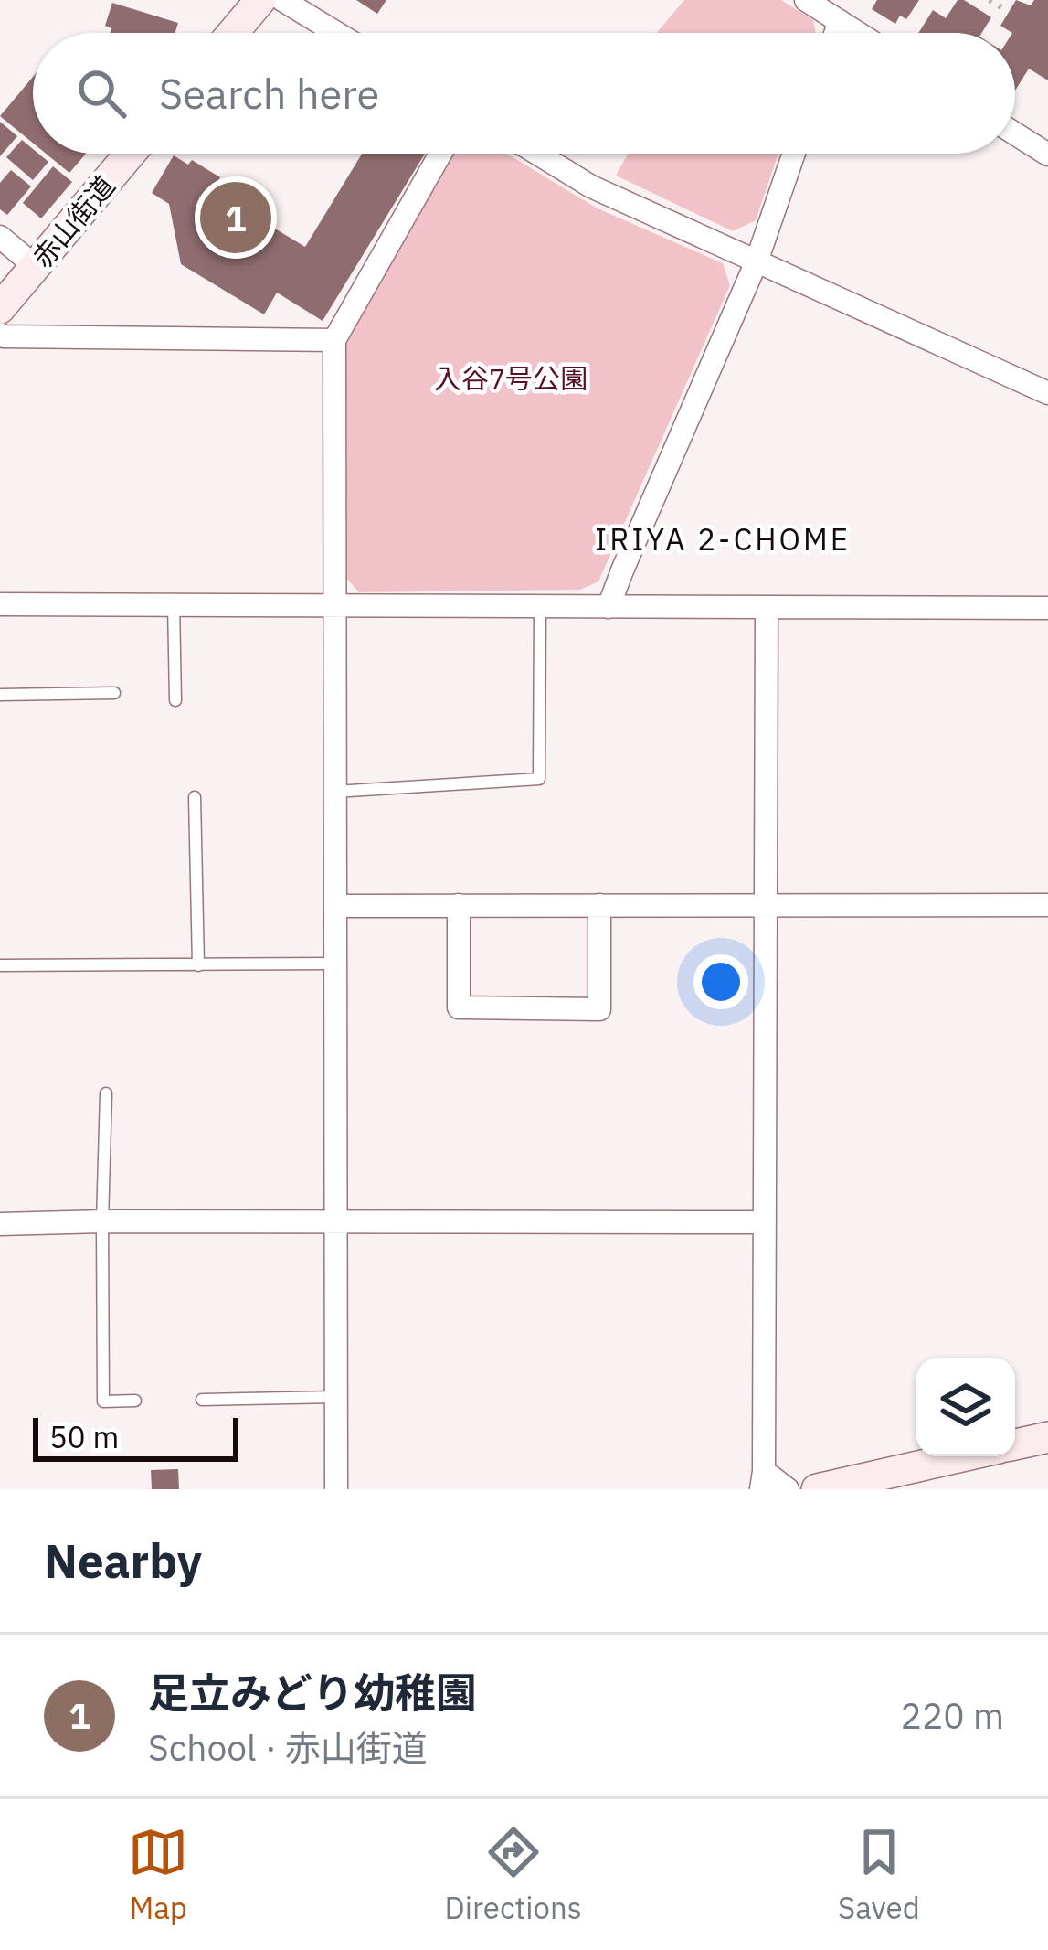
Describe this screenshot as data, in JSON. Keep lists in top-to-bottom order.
{
  "streets": {
    "street": ["赤山街道"]
  },
  "districts": ["IRIYA 2-CHOME"],
  "parks": ["入谷7号公園"],
  "scale_bar": "50 m",
  "page": {
    "search": "Search here",
    "pins": "1",
    "scale": "50 m",
    "heading": "Nearby",
    "list": [
      {
        "mark": "1",
        "name": "足立みどり幼稚園",
        "note": "School · 赤山街道",
        "value": "220 m"
      }
    ],
    "nav": ["Map", "Directions", "Saved"]
  }
}
